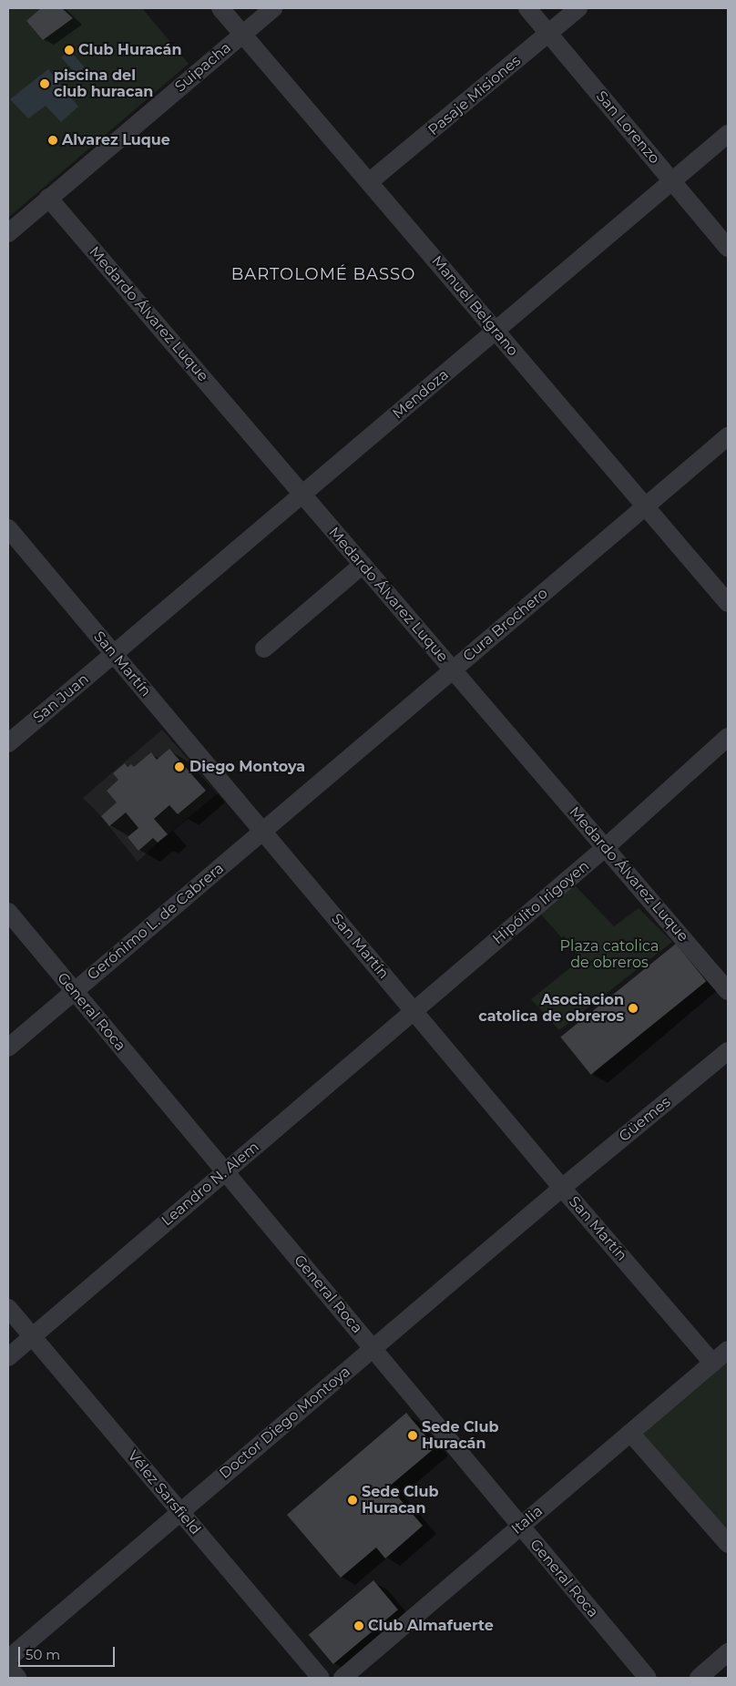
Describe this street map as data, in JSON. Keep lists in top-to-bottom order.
{
  "streets": {
    "street": [
      "Suipacha",
      "Pasaje Misiones",
      "San Lorenzo",
      "Manuel Belgrano",
      "Medardo Álvarez Luque",
      "Mendoza",
      "Cura Brochero",
      "San Martín",
      "San Juan",
      "Hipólito Irigoyen",
      "Gerónimo L. de Cabrera",
      "General Roca",
      "Güemes",
      "Leandro N. Alem",
      "Doctor Diego Montoya",
      "Vélez Sarsfield",
      "Italia"
    ]
  },
  "crossings": [
    ["Suipacha", "Manuel Belgrano"],
    ["Suipacha", "Medardo Álvarez Luque"],
    ["Pasaje Misiones", "San Lorenzo"],
    ["Pasaje Misiones", "Manuel Belgrano"],
    ["San Lorenzo", "Mendoza"],
    ["Manuel Belgrano", "Mendoza"],
    ["Manuel Belgrano", "Cura Brochero"],
    ["Medardo Álvarez Luque", "Mendoza"],
    ["Medardo Álvarez Luque", "Cura Brochero"],
    ["Medardo Álvarez Luque", "Hipólito Irigoyen"],
    ["Mendoza", "San Martín"],
    ["Mendoza", "San Juan"],
    ["Cura Brochero", "San Martín"],
    ["Cura Brochero", "Gerónimo L. de Cabrera"],
    ["San Martín", "San Juan"],
    ["San Martín", "Hipólito Irigoyen"],
    ["San Martín", "Gerónimo L. de Cabrera"],
    ["San Martín", "Güemes"],
    ["San Martín", "Leandro N. Alem"],
    ["San Martín", "Doctor Diego Montoya"],
    ["San Martín", "Italia"],
    ["Hipólito Irigoyen", "Leandro N. Alem"],
    ["Gerónimo L. de Cabrera", "General Roca"],
    ["General Roca", "Leandro N. Alem"],
    ["General Roca", "Doctor Diego Montoya"],
    ["General Roca", "Italia"],
    ["Güemes", "Doctor Diego Montoya"],
    ["Leandro N. Alem", "Vélez Sarsfield"],
    ["Doctor Diego Montoya", "Vélez Sarsfield"]
  ],
  "districts": ["BARTOLOMÉ BASSO"],
  "parks": ["Plaza catolica de obreros"],
  "places": [
    "Club Huracán",
    "piscina del club huracan",
    "Alvarez Luque",
    "Diego Montoya",
    "Asociacion catolica de obreros",
    "Sede Club Huracán",
    "Sede Club Huracan",
    "Club Almafuerte"
  ],
  "scale_bar": "50 m"
}
